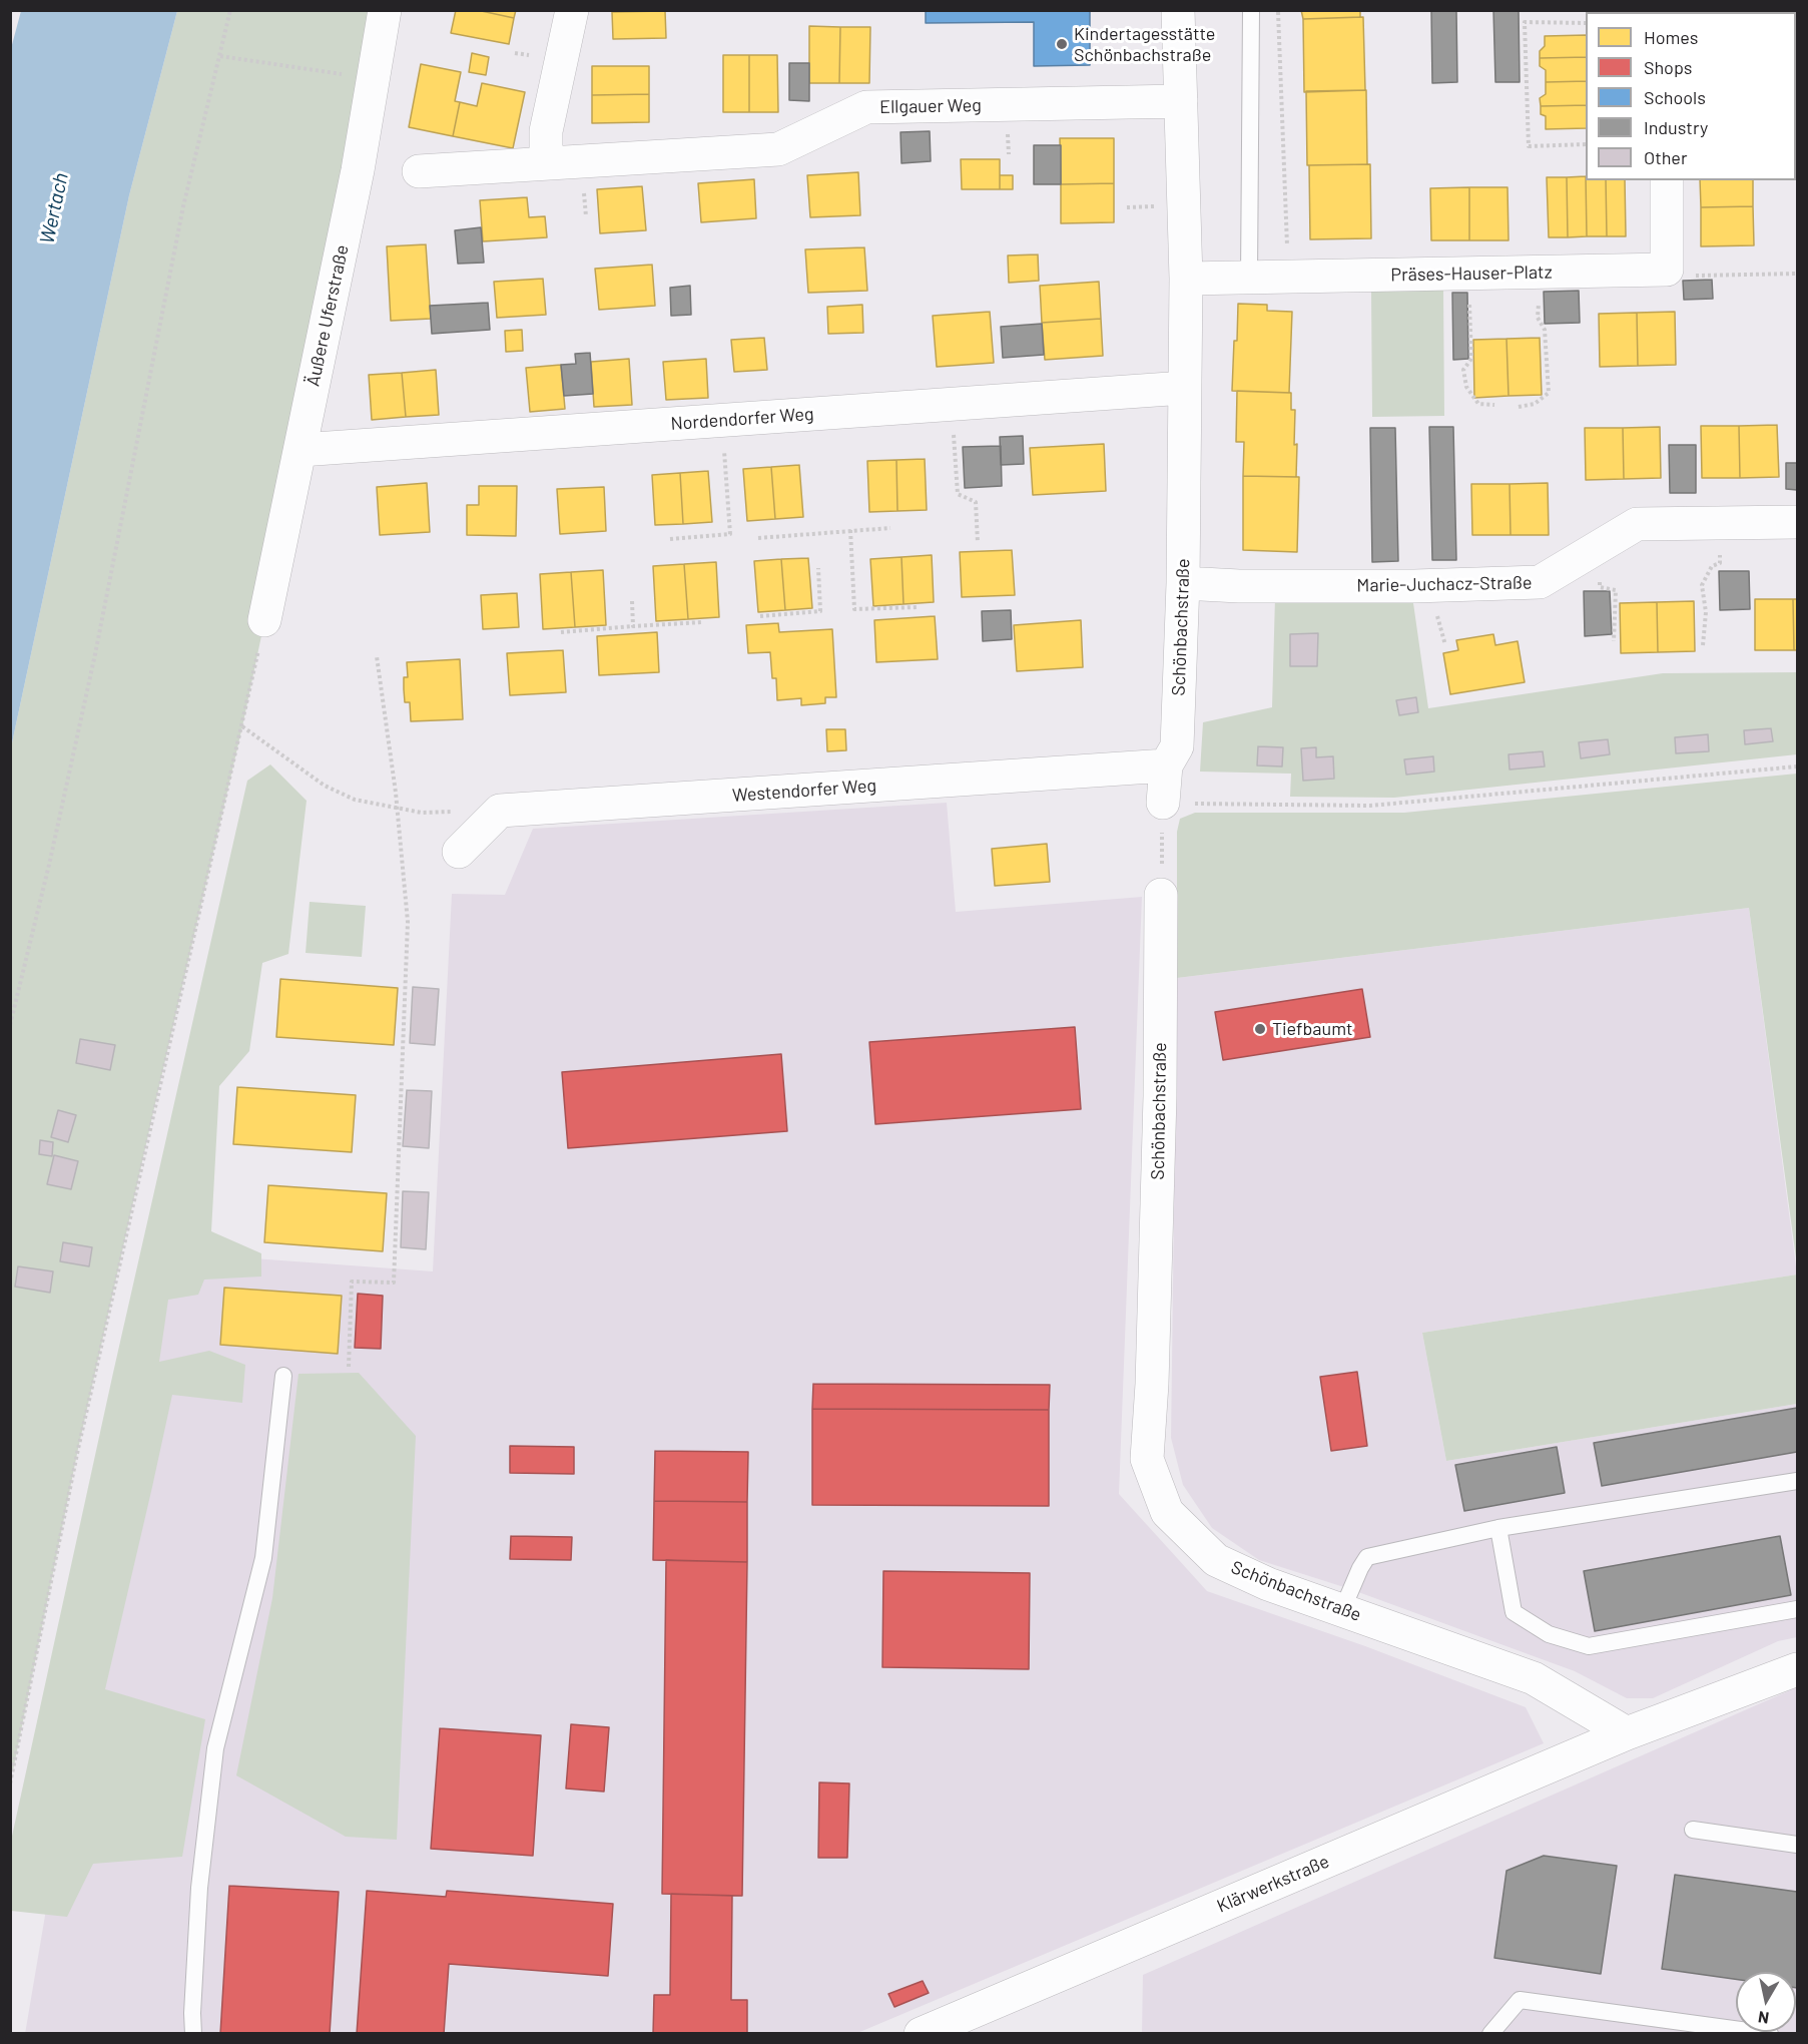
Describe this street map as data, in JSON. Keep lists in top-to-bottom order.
{
  "streets": {
    "street": [
      "Ellgauer Weg",
      "Präses-Hauser-Platz",
      "Äußere Uferstraße",
      "Nordendorfer Weg",
      "Marie-Juchacz-Straße",
      "Schönbachstraße",
      "Westendorfer Weg",
      "Klärwerkstraße"
    ]
  },
  "crossings": [
    ["Ellgauer Weg", "Schönbachstraße"],
    ["Präses-Hauser-Platz", "Schönbachstraße"],
    ["Äußere Uferstraße", "Nordendorfer Weg"],
    ["Nordendorfer Weg", "Schönbachstraße"],
    ["Marie-Juchacz-Straße", "Schönbachstraße"],
    ["Schönbachstraße", "Westendorfer Weg"],
    ["Schönbachstraße", "Klärwerkstraße"]
  ],
  "water": ["Wertach"],
  "places": ["Kindertagesstätte Schönbachstraße", "Tiefbaumt"],
  "legend": [
    "Homes",
    "Shops",
    "Schools",
    "Industry",
    "Other"
  ],
  "north": "bottom"
}
